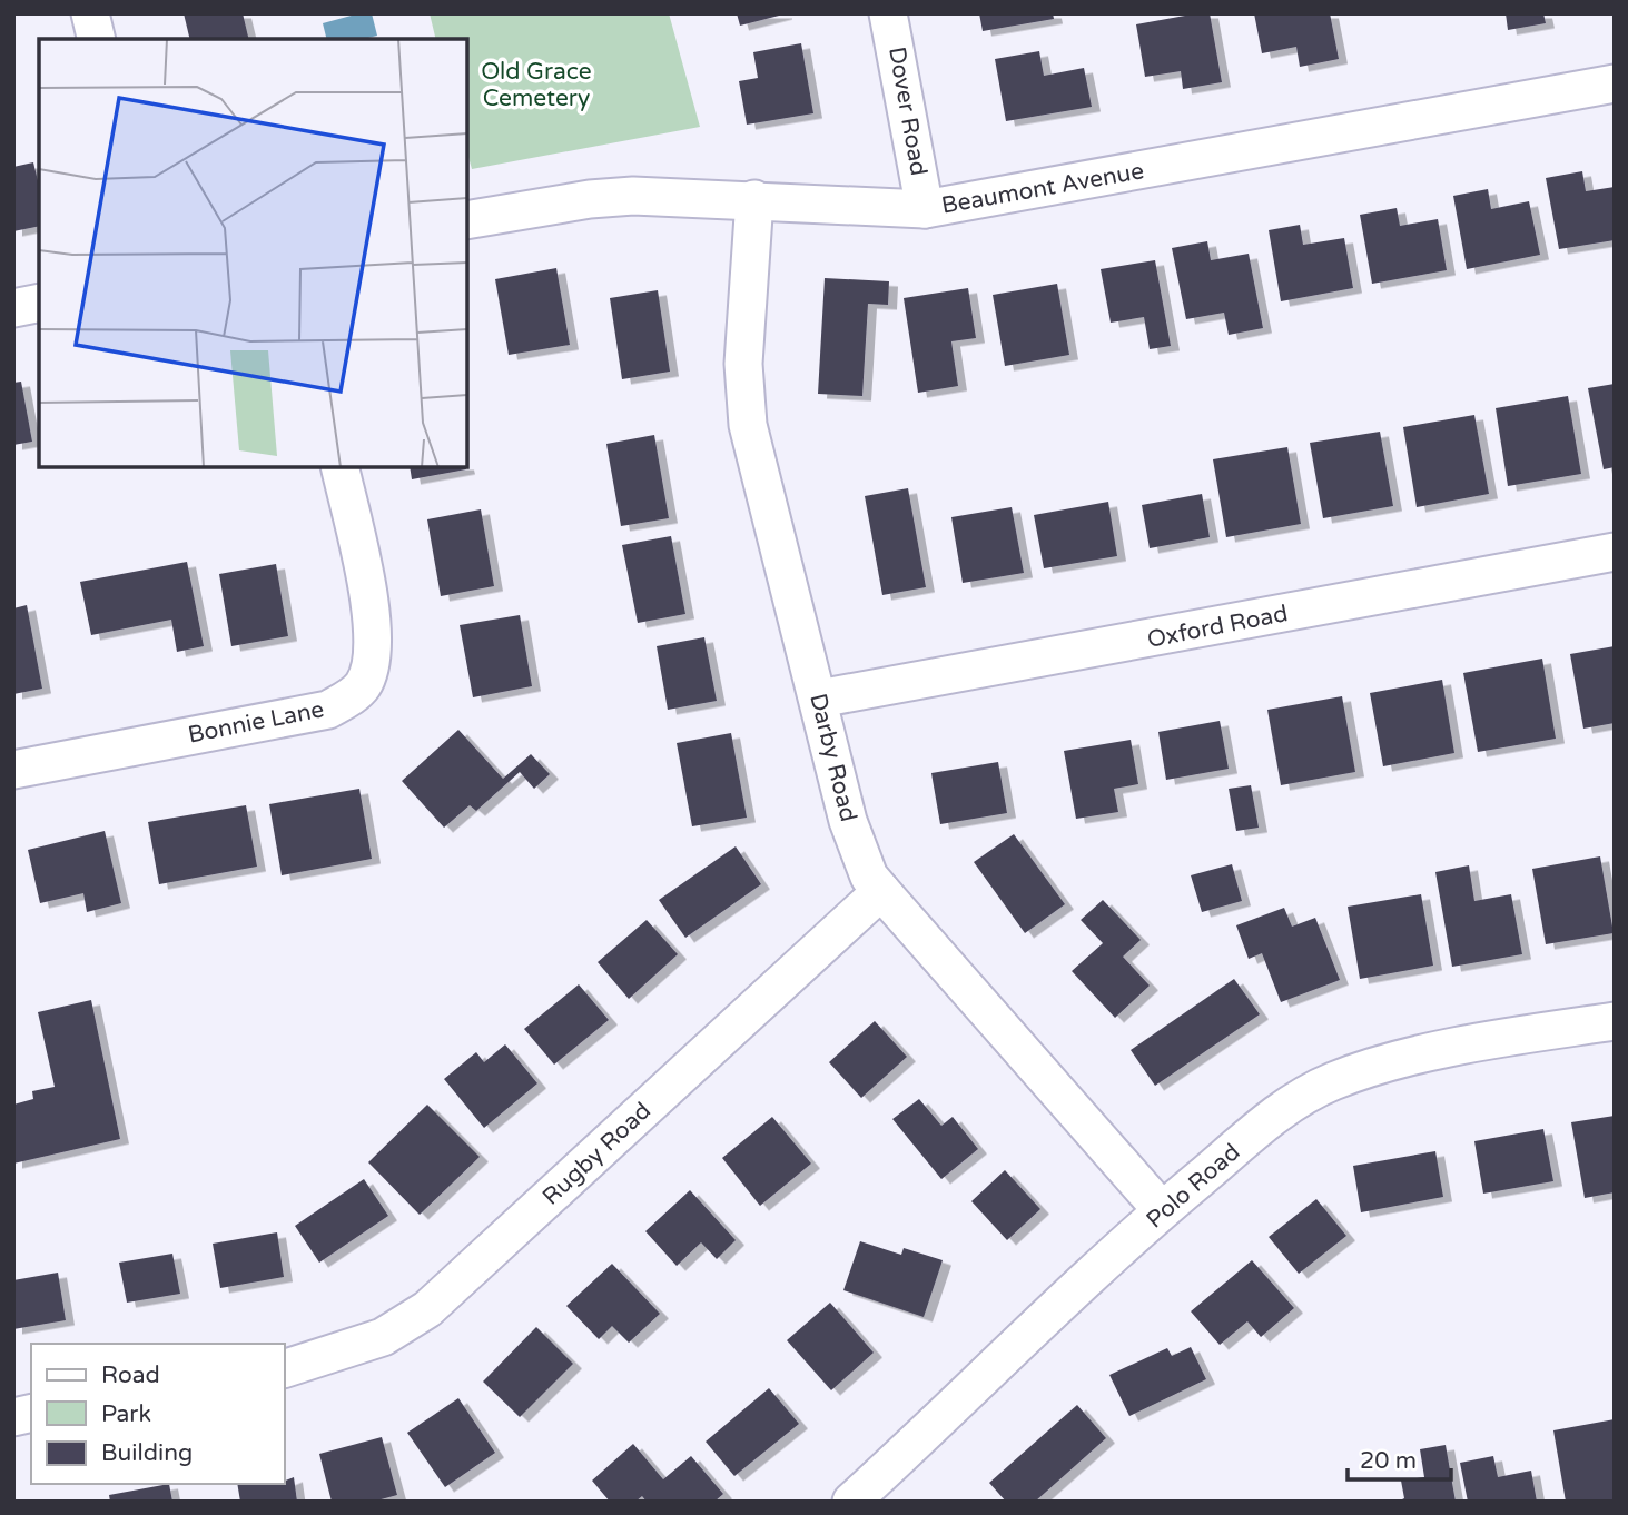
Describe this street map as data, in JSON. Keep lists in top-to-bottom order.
{
  "streets": {
    "street": [
      "Dover Road",
      "Beaumont Avenue",
      "Oxford Road",
      "Bonnie Lane",
      "Darby Road",
      "Rugby Road",
      "Polo Road"
    ]
  },
  "crossings": [
    ["Dover Road", "Beaumont Avenue"],
    ["Beaumont Avenue", "Darby Road"],
    ["Oxford Road", "Darby Road"],
    ["Darby Road", "Rugby Road"],
    ["Darby Road", "Polo Road"]
  ],
  "parks": ["Old Grace Cemetery"],
  "legend": ["Road", "Park", "Building"],
  "scale_bar": "20 m"
}
